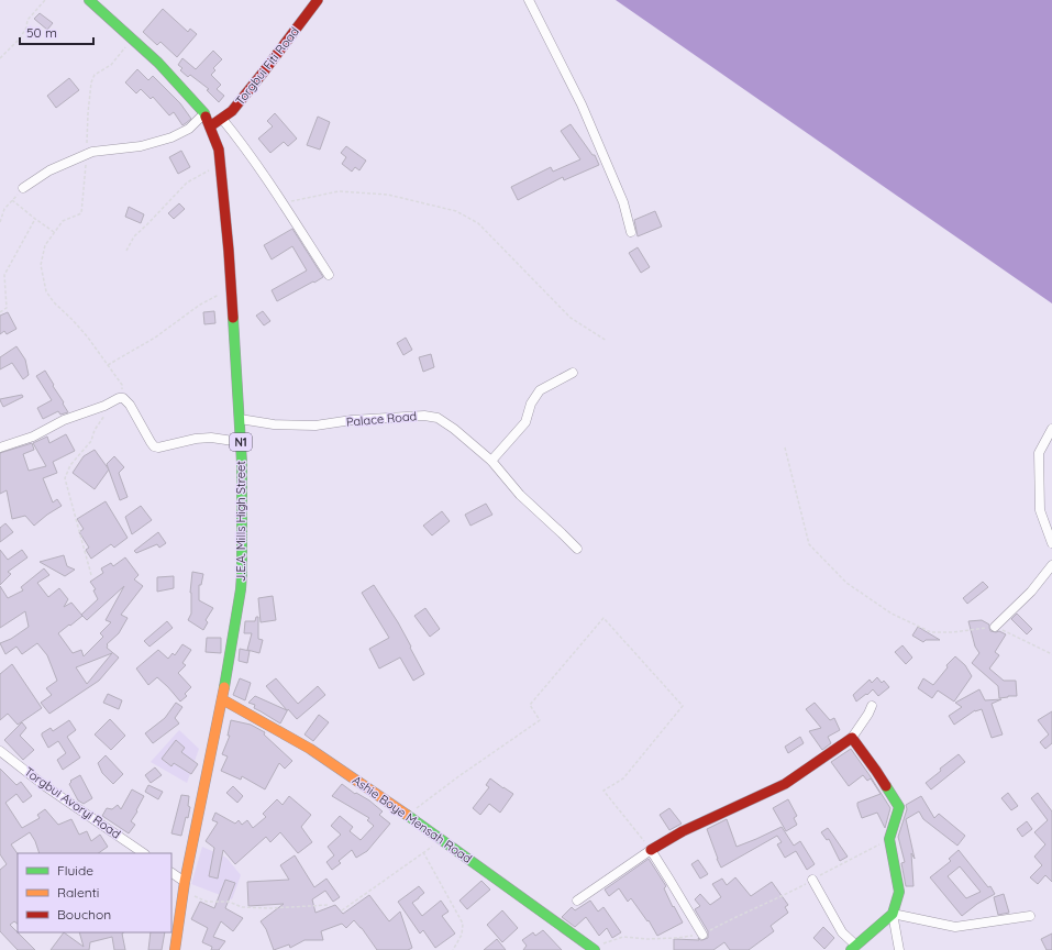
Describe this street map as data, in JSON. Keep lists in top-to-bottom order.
{
  "streets": {
    "main road": [
      "Torgbui Fiti Road",
      "N1",
      "J.E.A. Mills High Street",
      "Ashie Boye Mensah Road"
    ],
    "street": ["Palace Road", "Torgbui Avoryi Road"]
  },
  "crossings": [
    ["Torgbui Fiti Road", "J.E.A. Mills High Street"],
    ["Palace Road", "J.E.A. Mills High Street"],
    ["J.E.A. Mills High Street", "Ashie Boye Mensah Road"]
  ],
  "legend": ["Fluide", "Ralenti", "Bouchon"],
  "scale_bar": "50 m"
}
